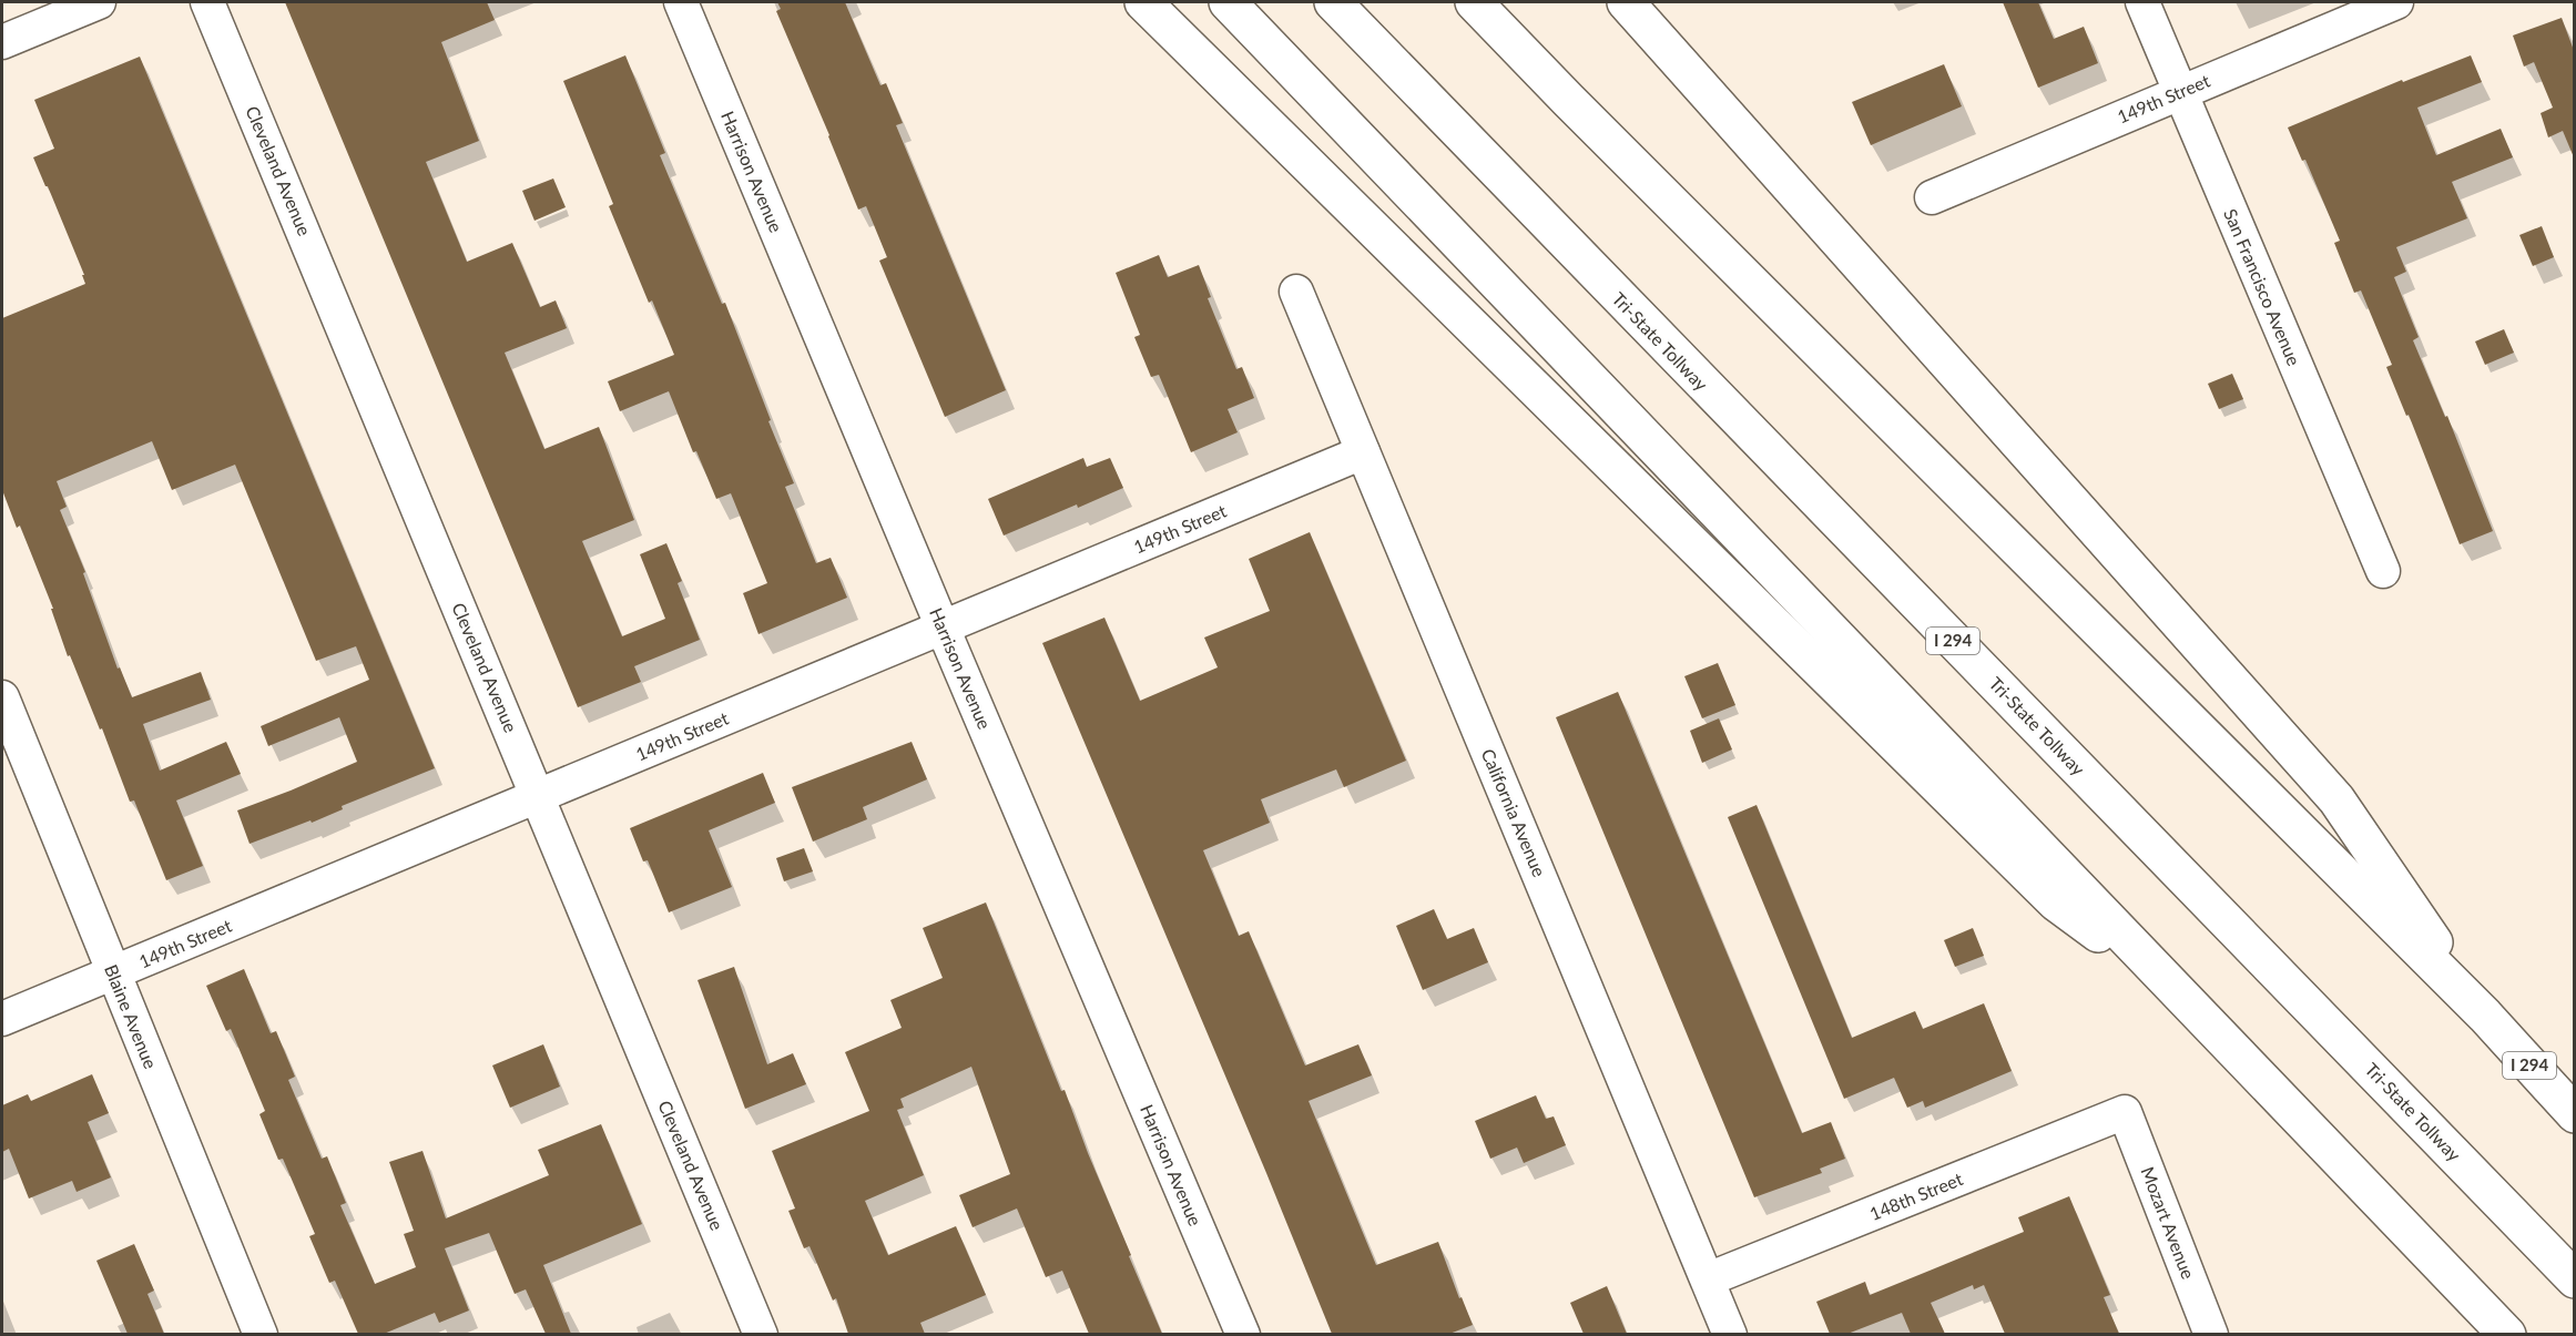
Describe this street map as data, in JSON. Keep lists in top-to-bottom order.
{
  "streets": {
    "highway": ["Tri-State Tollway", "I 294"],
    "street": [
      "149th Street",
      "Cleveland Avenue",
      "Harrison Avenue",
      "San Francisco Avenue",
      "California Avenue",
      "Blaine Avenue",
      "148th Street",
      "Mozart Avenue"
    ]
  },
  "crossings": [
    ["149th Street", "Cleveland Avenue"],
    ["149th Street", "Harrison Avenue"],
    ["149th Street", "San Francisco Avenue"],
    ["149th Street", "California Avenue"],
    ["149th Street", "Blaine Avenue"],
    ["California Avenue", "148th Street"],
    ["148th Street", "Mozart Avenue"]
  ]
}
